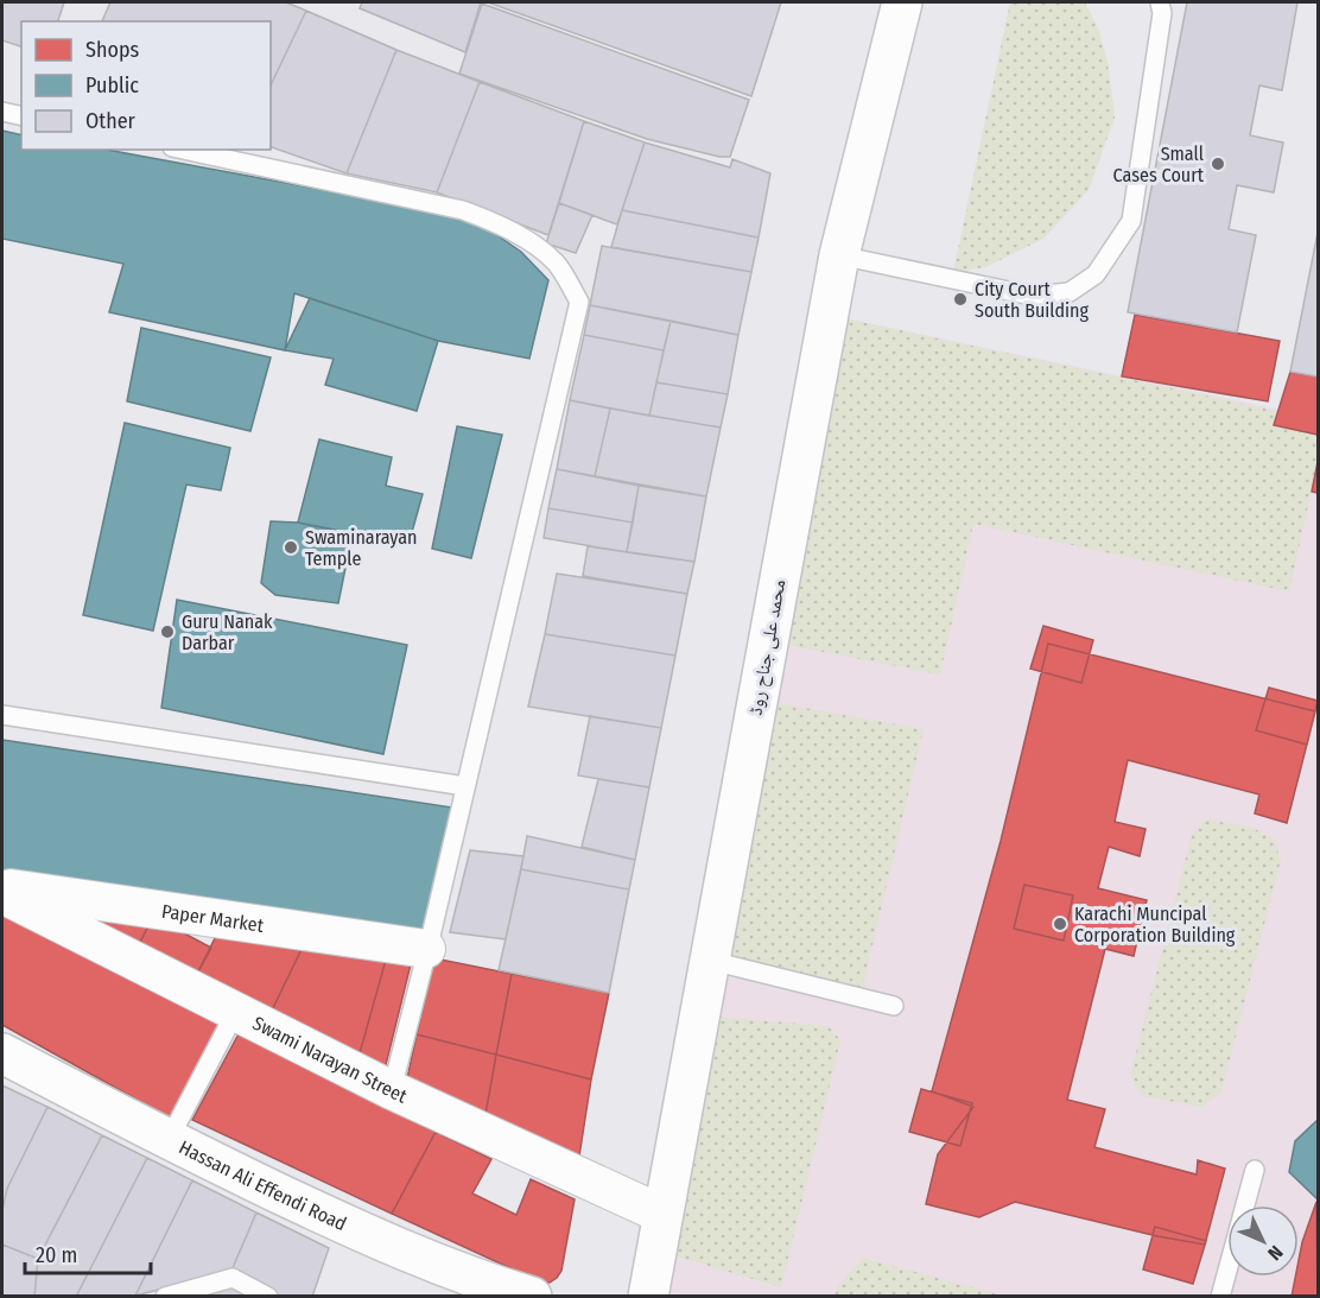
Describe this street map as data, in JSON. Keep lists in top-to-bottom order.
{
  "streets": {
    "main road": ["محمد علی جناح روڈ", "Hassan Ali Effendi Road"],
    "street": ["Paper Market", "Swami Narayan Street"]
  },
  "crossings": [
    ["محمد علی جناح روڈ", "Swami Narayan Street"]
  ],
  "places": [
    "Small Cases Court",
    "City Court South Building",
    "Swaminarayan Temple",
    "Guru Nanak Darbar",
    "Karachi Muncipal Corporation Building"
  ],
  "legend": ["Shops", "Public", "Other"],
  "scale_bar": "20 m",
  "north": "bottom right"
}
